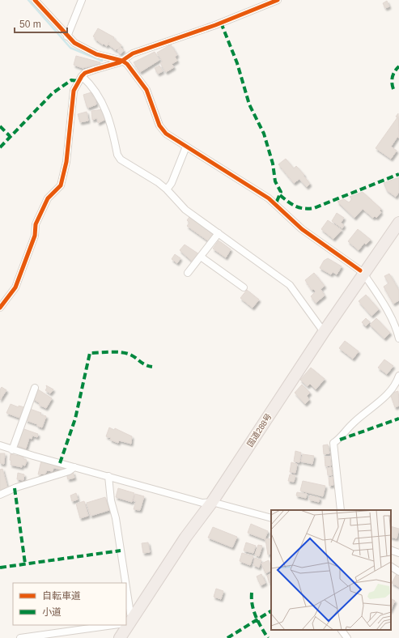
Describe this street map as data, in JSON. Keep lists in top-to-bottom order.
{
  "streets": {
    "highway": ["国道288号"]
  },
  "legend": ["自転車道", "小道"],
  "scale_bar": "50 m"
}
